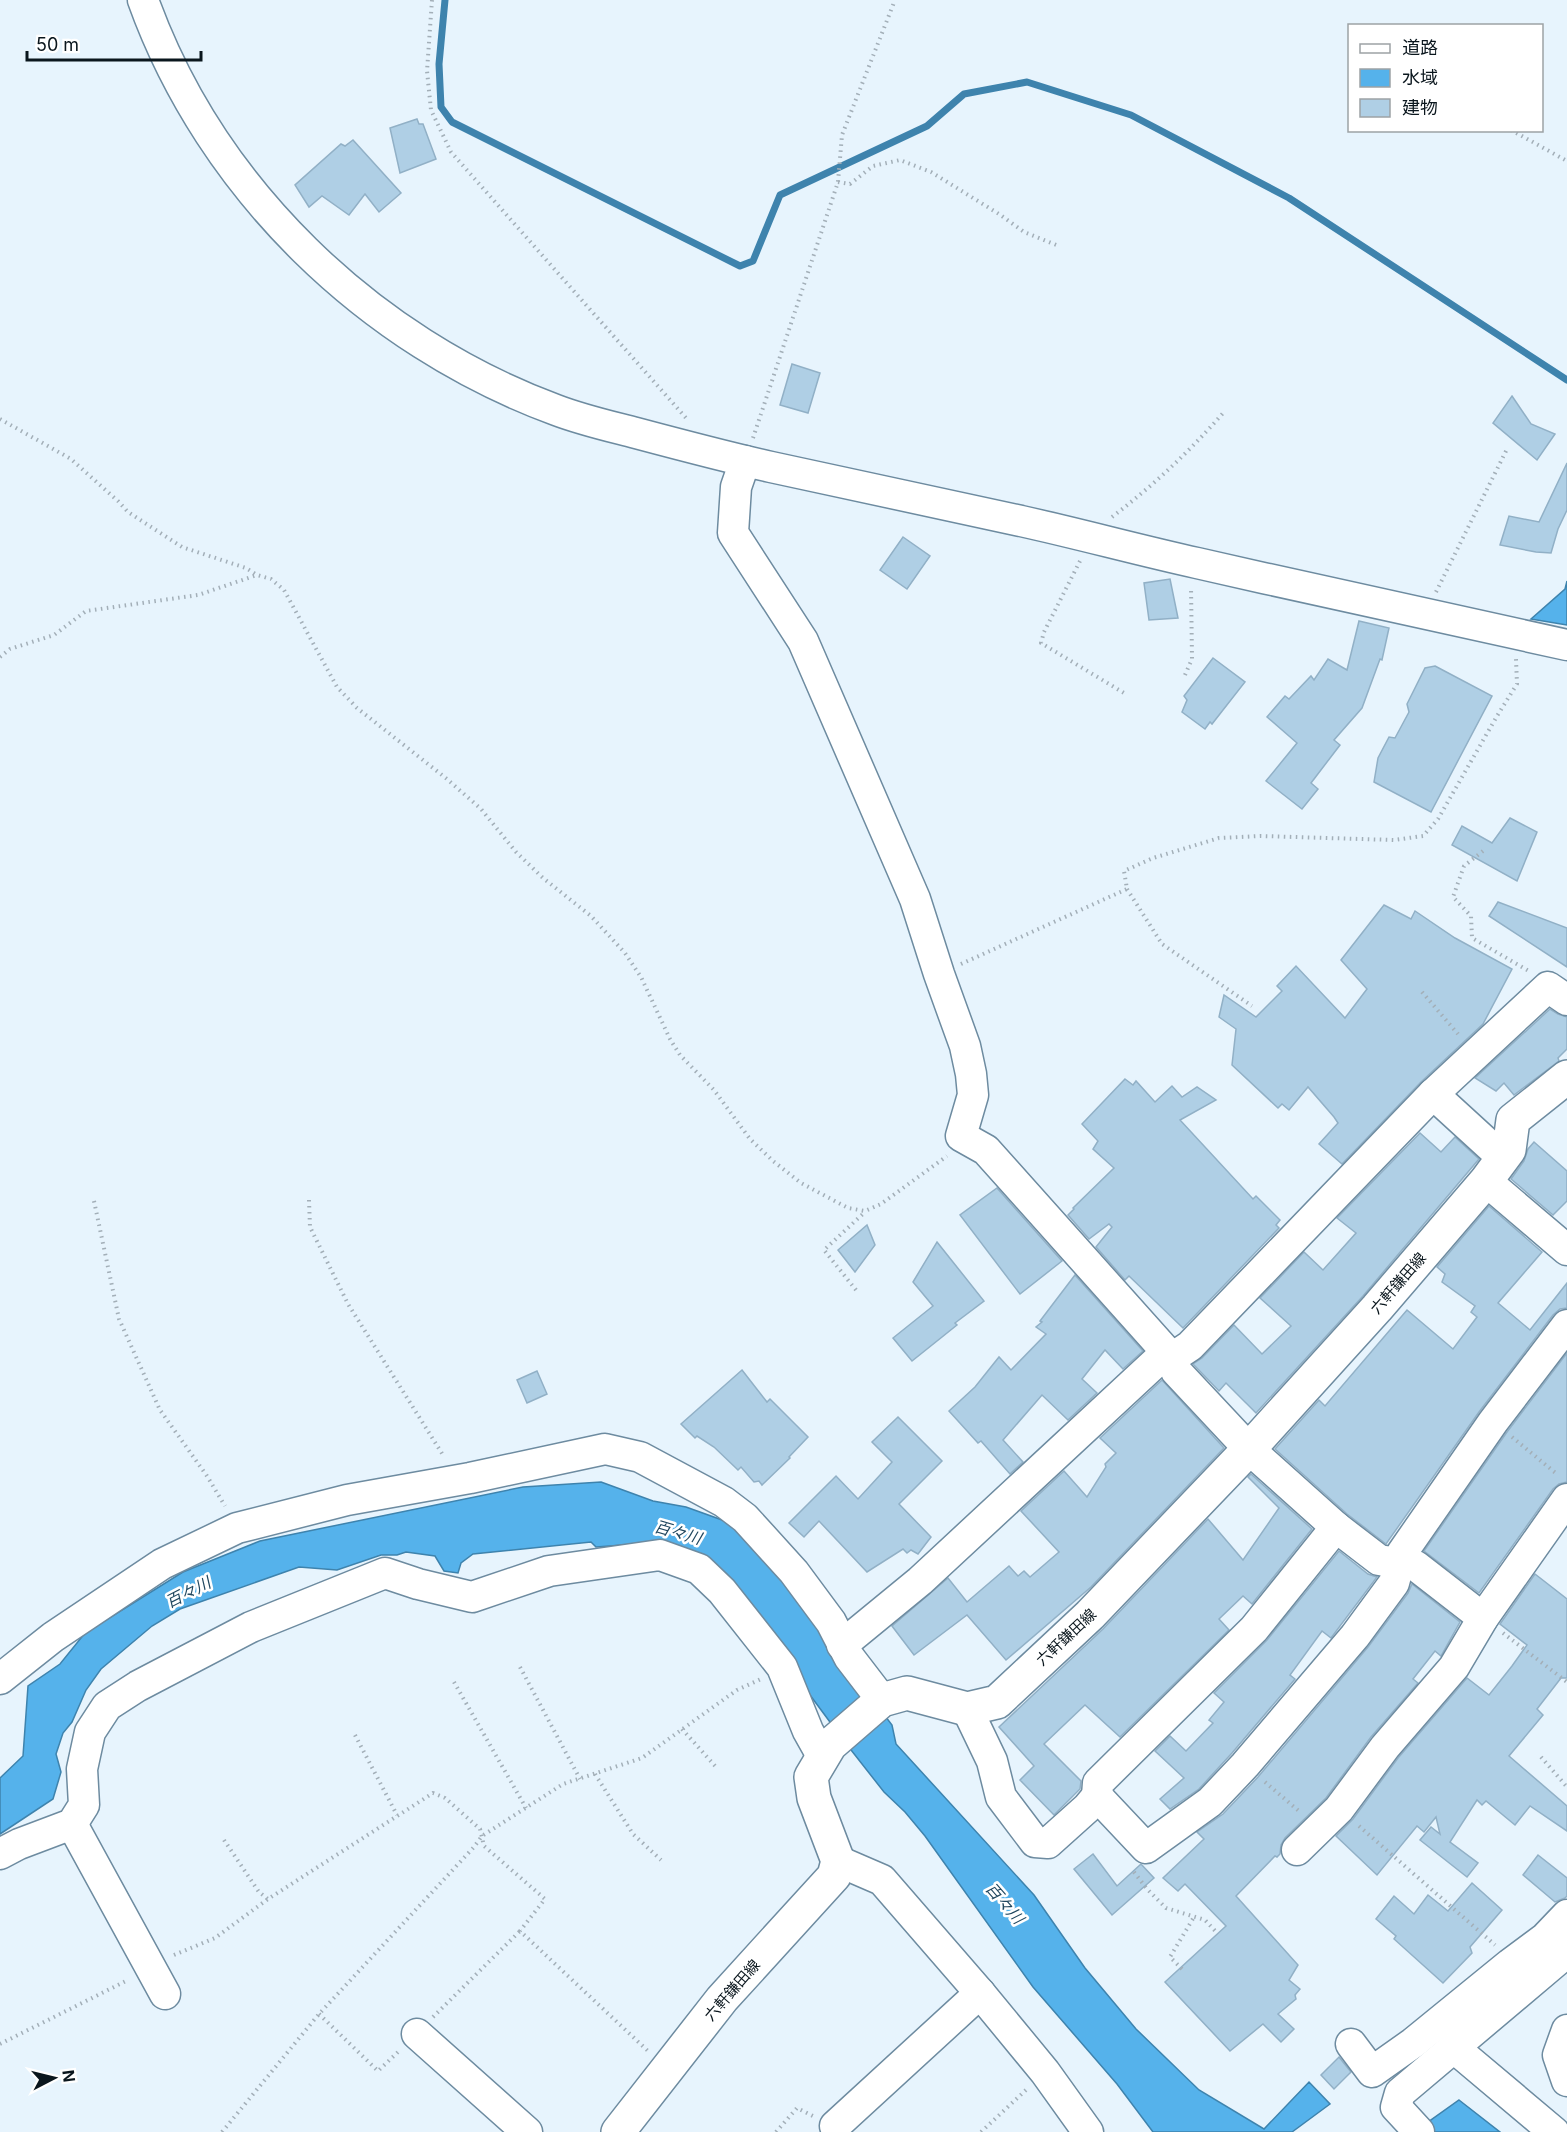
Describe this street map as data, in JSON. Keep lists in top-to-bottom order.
{
  "streets": {
    "main road": ["六軒鎌田線"]
  },
  "water": ["百々川"],
  "legend": ["道路", "水域", "建物"],
  "scale_bar": "50 m",
  "north": "right"
}
